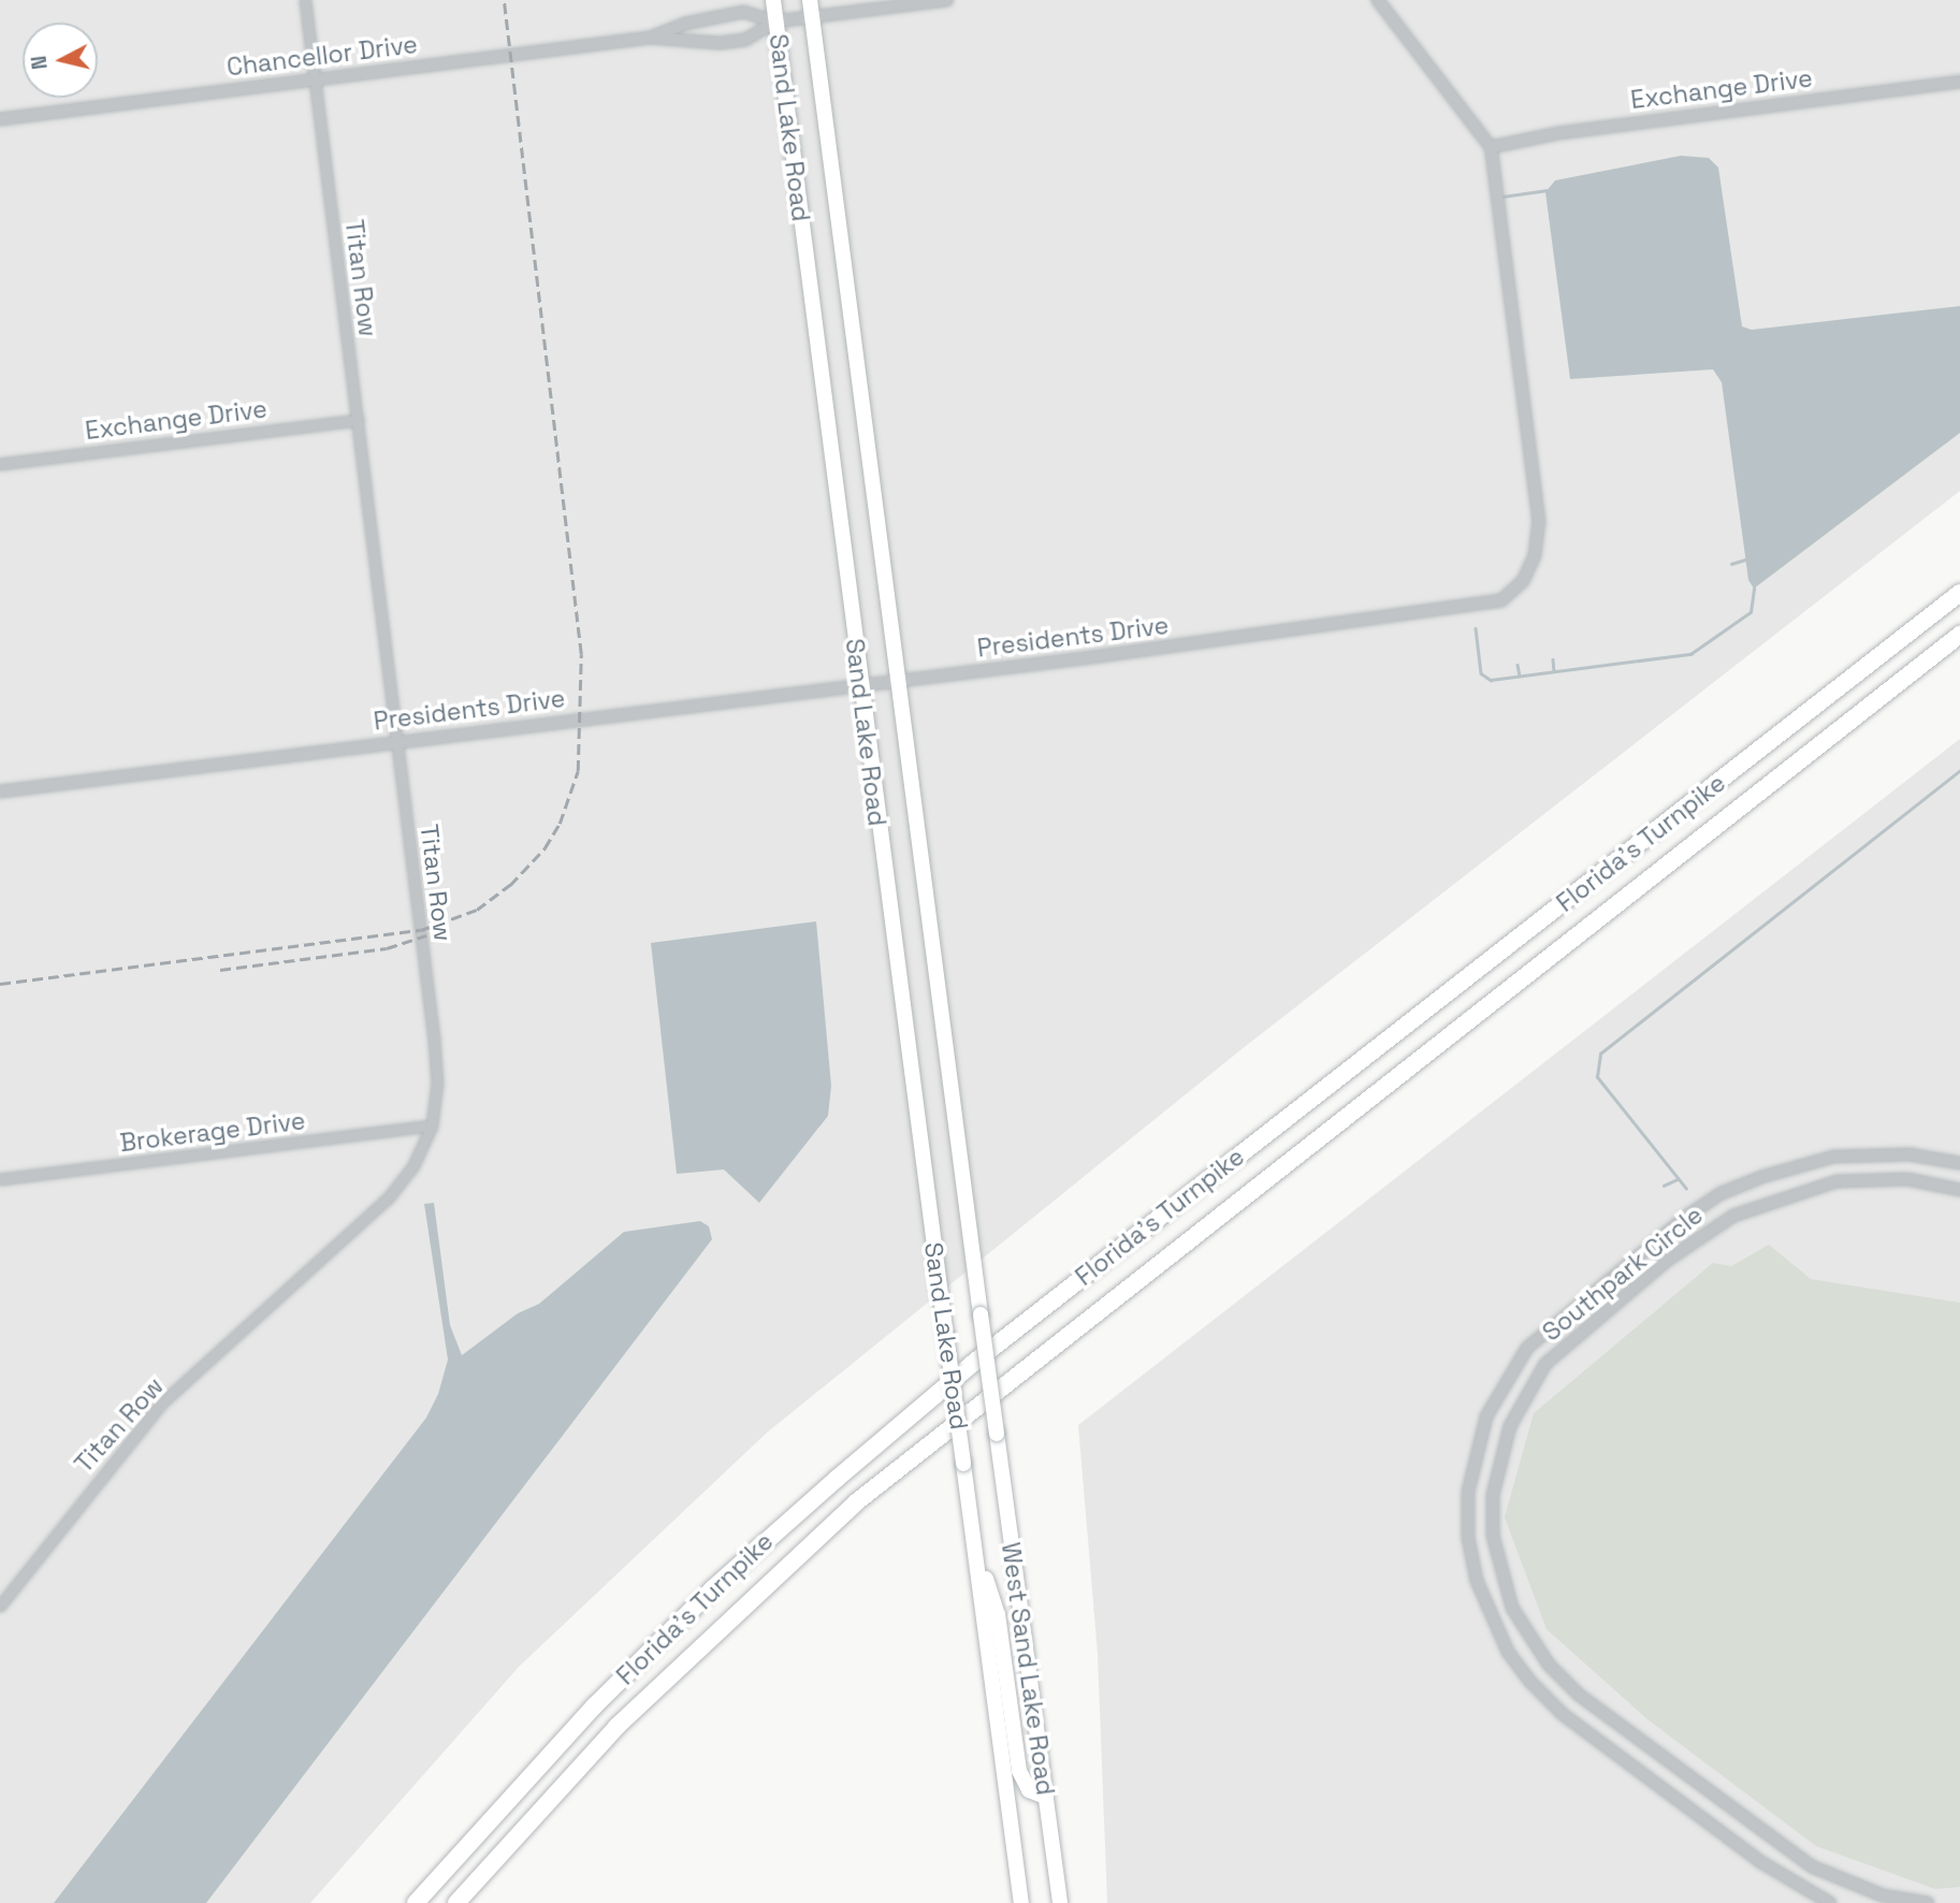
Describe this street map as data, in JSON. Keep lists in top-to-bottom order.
{
  "streets": {
    "highway": ["Florida's Turnpike"],
    "main road": ["Sand Lake Road", "West Sand Lake Road"],
    "street": [
      "Chancellor Drive",
      "Exchange Drive",
      "Titan Row",
      "Presidents Drive",
      "Brokerage Drive",
      "Southpark Circle"
    ]
  },
  "crossings": [
    ["Chancellor Drive", "Sand Lake Road"],
    ["Chancellor Drive", "Titan Row"],
    ["Exchange Drive", "Titan Row"],
    ["Exchange Drive", "Presidents Drive"],
    ["Sand Lake Road", "Presidents Drive"],
    ["Sand Lake Road", "West Sand Lake Road"],
    ["Titan Row", "Presidents Drive"],
    ["Titan Row", "Brokerage Drive"]
  ],
  "north": "left"
}
